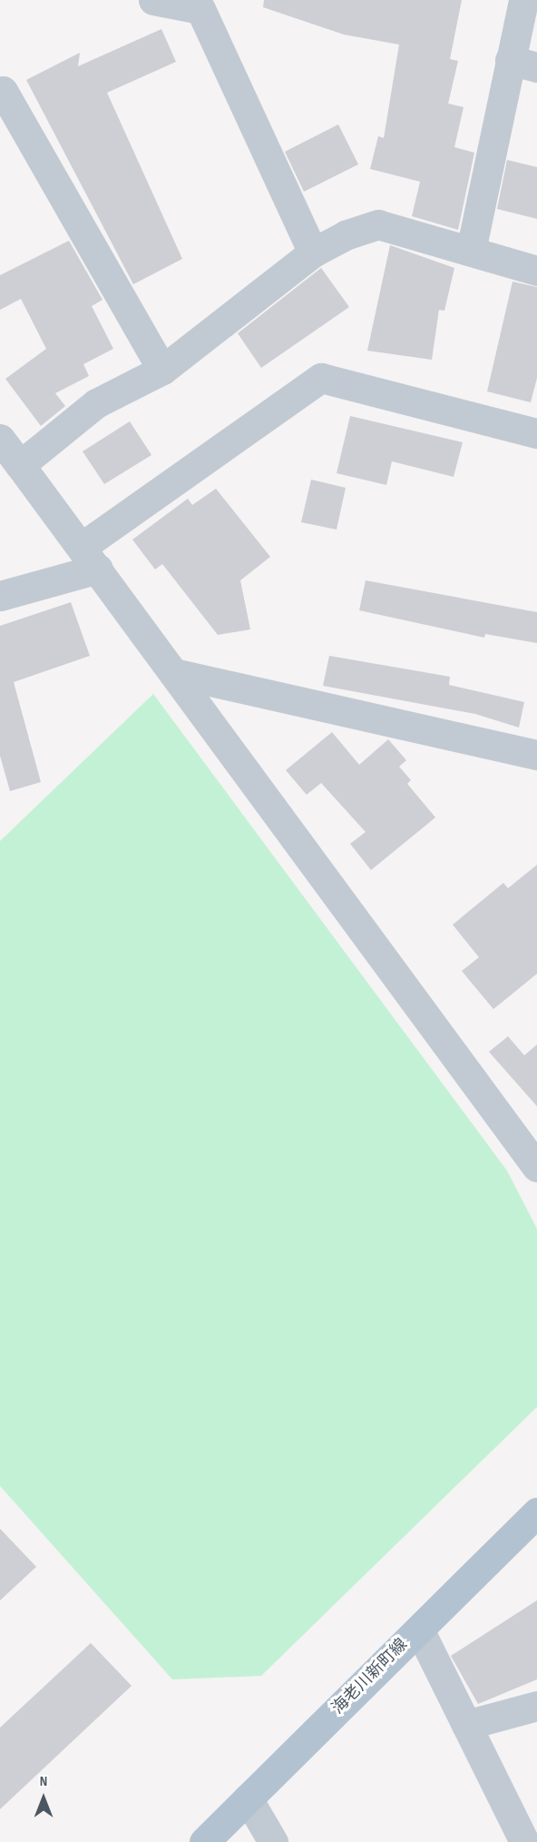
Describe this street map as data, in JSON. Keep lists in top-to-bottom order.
{
  "streets": {
    "main road": ["海老川新町線"]
  },
  "north": "top"
}
